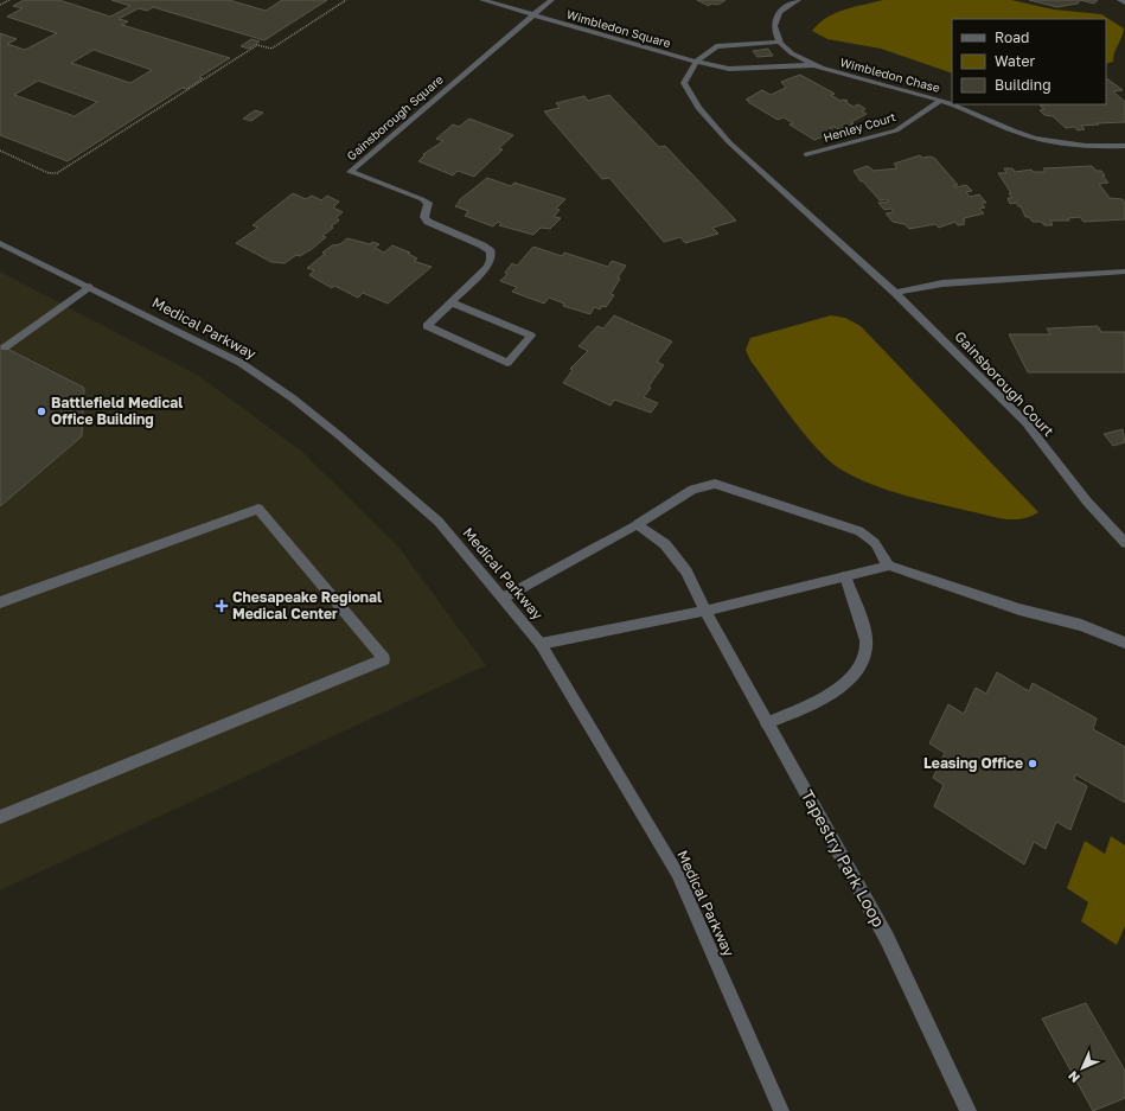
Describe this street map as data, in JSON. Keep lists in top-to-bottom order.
{
  "streets": {
    "street": [
      "Wimbledon Square",
      "Wimbledon Chase",
      "Gainsborough Square",
      "Henley Court",
      "Medical Parkway",
      "Gainsborough Court",
      "Tapestry Park Loop"
    ]
  },
  "crossings": [
    ["Wimbledon Square", "Wimbledon Chase"],
    ["Wimbledon Square", "Gainsborough Square"],
    ["Wimbledon Square", "Gainsborough Court"],
    ["Wimbledon Chase", "Henley Court"],
    ["Wimbledon Chase", "Gainsborough Court"]
  ],
  "places": {
    "other": ["Battlefield Medical Office Building", "Leasing Office"],
    "health": ["Chesapeake Regional Medical Center"]
  },
  "legend": ["Road", "Water", "Building"],
  "north": "bottom left"
}
